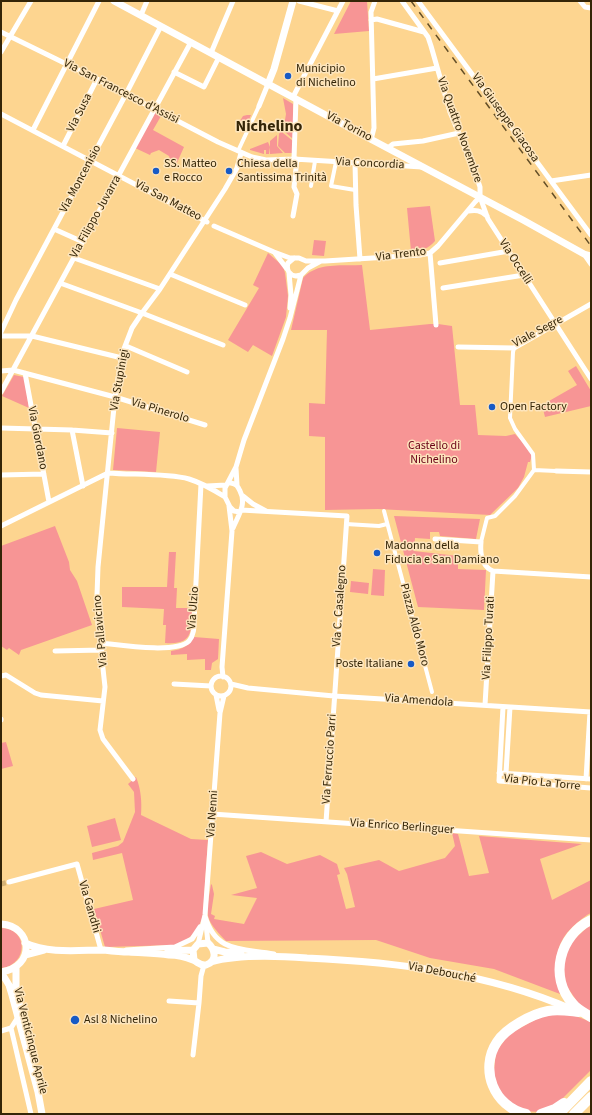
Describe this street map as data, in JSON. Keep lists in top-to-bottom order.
{
  "streets": {
    "main road": ["Via Torino", "Via Debouché", "Via Venticinque Aprile"],
    "street": [
      "Via San Francesco d'Assisi",
      "Via Susa",
      "Via Giuseppe Giacosa",
      "Via Quattro Novembre",
      "Via Concordia",
      "Via Moncenisio",
      "Via San Matteo",
      "Via Filippo Juvarra",
      "Via Trento",
      "Via Occelli",
      "Viale Segre",
      "Via Stupinigi",
      "Via Pinerolo",
      "Via Giordano",
      "Via C. Casalegno",
      "Via Ulzio",
      "Piazza Aldo Moro",
      "Via Pallavicino",
      "Via Filippo Turati",
      "Via Amendola",
      "Via Ferruccio Parri",
      "Via Pio La Torre",
      "Via Nenni",
      "Via Enrico Berlinguer",
      "Via Gandhi"
    ]
  },
  "crossings": [
    ["Via San Francesco d'Assisi", "Via Susa"],
    ["Via San Francesco d'Assisi", "Via Concordia"],
    ["Via San Francesco d'Assisi", "Via Moncenisio"],
    ["Via San Francesco d'Assisi", "Via Filippo Juvarra"],
    ["Via San Francesco d'Assisi", "Via Stupinigi"],
    ["Via Susa", "Via San Matteo"],
    ["Via Torino", "Via Quattro Novembre"],
    ["Via Torino", "Via Concordia"],
    ["Via Torino", "Via Moncenisio"],
    ["Via Torino", "Via Filippo Juvarra"],
    ["Via Torino", "Via Trento"],
    ["Via Torino", "Via Occelli"],
    ["Via Torino", "Via Stupinigi"],
    ["Via Quattro Novembre", "Via Trento"],
    ["Via Quattro Novembre", "Via Occelli"],
    ["Via Moncenisio", "Via San Matteo"],
    ["Via San Matteo", "Via Filippo Juvarra"],
    ["Via San Matteo", "Via Trento"],
    ["Via San Matteo", "Via Stupinigi"],
    ["Via Filippo Juvarra", "Via Pinerolo"],
    ["Via Trento", "Via Occelli"],
    ["Via Occelli", "Viale Segre"],
    ["Via Stupinigi", "Via Pinerolo"],
    ["Via Stupinigi", "Via Pallavicino"],
    ["Via Pinerolo", "Via Giordano"],
    ["Via C. Casalegno", "Via Amendola"],
    ["Via C. Casalegno", "Via Ferruccio Parri"],
    ["Via Ulzio", "Via Pallavicino"],
    ["Via Filippo Turati", "Via Amendola"],
    ["Via Amendola", "Via Ferruccio Parri"],
    ["Via Amendola", "Via Pio La Torre"],
    ["Via Amendola", "Via Nenni"],
    ["Via Ferruccio Parri", "Via Enrico Berlinguer"],
    ["Via Nenni", "Via Enrico Berlinguer"],
    ["Via Nenni", "Via Debouché"],
    ["Via Gandhi", "Via Debouché"]
  ],
  "districts": ["Nichelino"],
  "parks": ["Castello di Nichelino"],
  "places": [
    "Municipio di Nichelino",
    "SS. Matteo e Rocco",
    "Chiesa della Santissima Trinità",
    "Open Factory",
    "Madonna della Fiducia e San Damiano",
    "Poste Italiane",
    "Asl 8 Nichelino"
  ]
}
